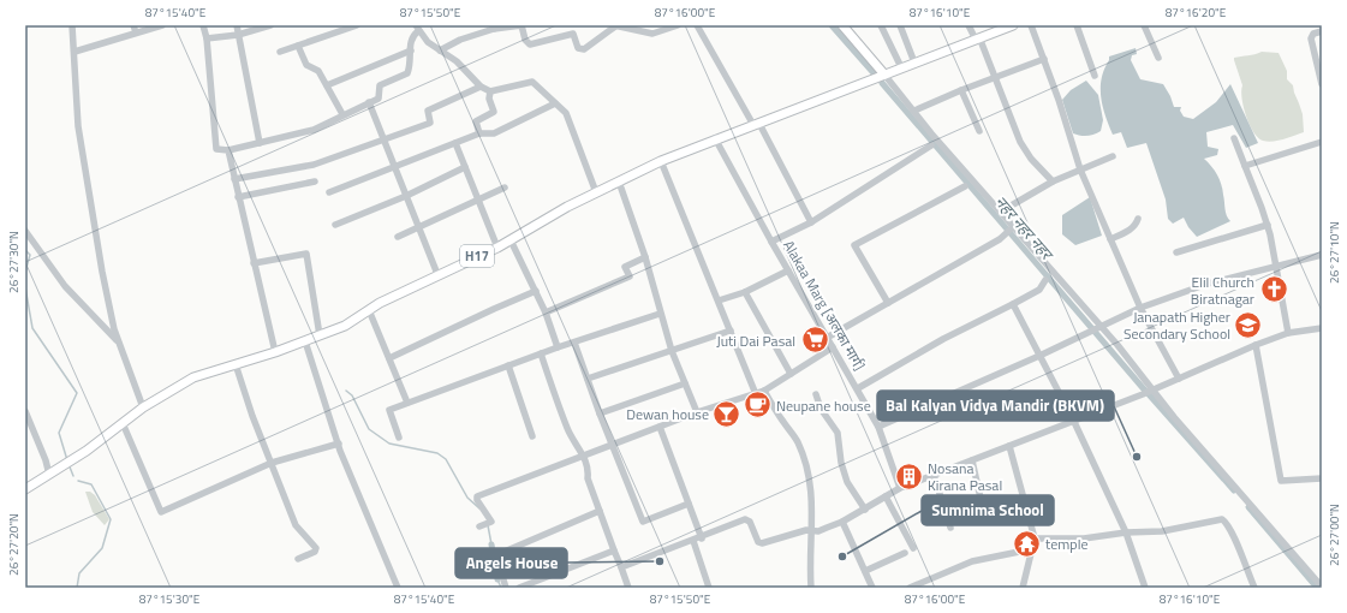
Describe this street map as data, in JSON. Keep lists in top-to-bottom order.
{
  "streets": {
    "main road": ["H17"],
    "street": ["Alakaa Marg [अलका मार्ग]"]
  },
  "crossings": [
    ["H17", "Alakaa Marg [अलका मार्ग]"]
  ],
  "water": ["नहर नहर नहर"],
  "places": {
    "church": ["Elil Church Biratnagar"],
    "school or university": ["Janapath Higher Secondary School"],
    "supermarket": ["Juti Dai Pasal"],
    "cafe": ["Neupane house"],
    "bar": ["Dewan house"],
    "other": ["Bal Kalyan Vidya Mandir (BKVM)", "Sumnima School", "Angels House"],
    "building": ["Nosana Kirana Pasal"],
    "temple": ["temple"]
  },
  "coordinates": [
    "87°15'40\"E",
    "87°15'50\"E",
    "87°16'00\"E",
    "87°16'10\"E",
    "87°16'20\"E",
    "26°27'10\"N",
    "26°27'30\"N",
    "26°27'00\"N",
    "26°27'20\"N",
    "87°15'30\"E"
  ]
}
